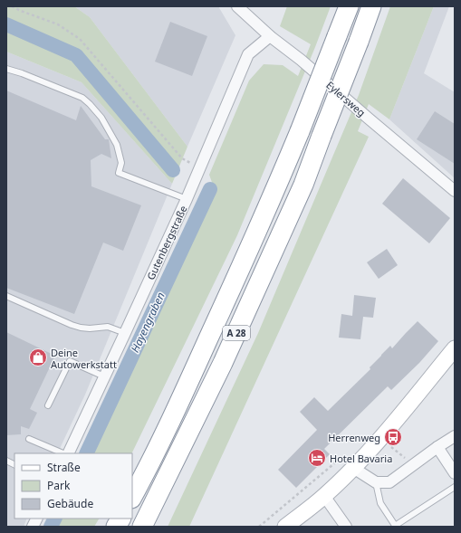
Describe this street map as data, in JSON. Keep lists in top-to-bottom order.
{
  "streets": {
    "highway": ["A 28"],
    "street": ["Eylersweg", "Gutenbergstraße"]
  },
  "crossings": [
    ["Eylersweg", "Gutenbergstraße"]
  ],
  "water": ["Hayengraben"],
  "places": {
    "shop": ["Deine Autowerkstatt"],
    "bus stop": ["Herrenweg"],
    "hotel": ["Hotel Bavaria"]
  },
  "legend": ["Straße", "Park", "Gebäude"]
}
